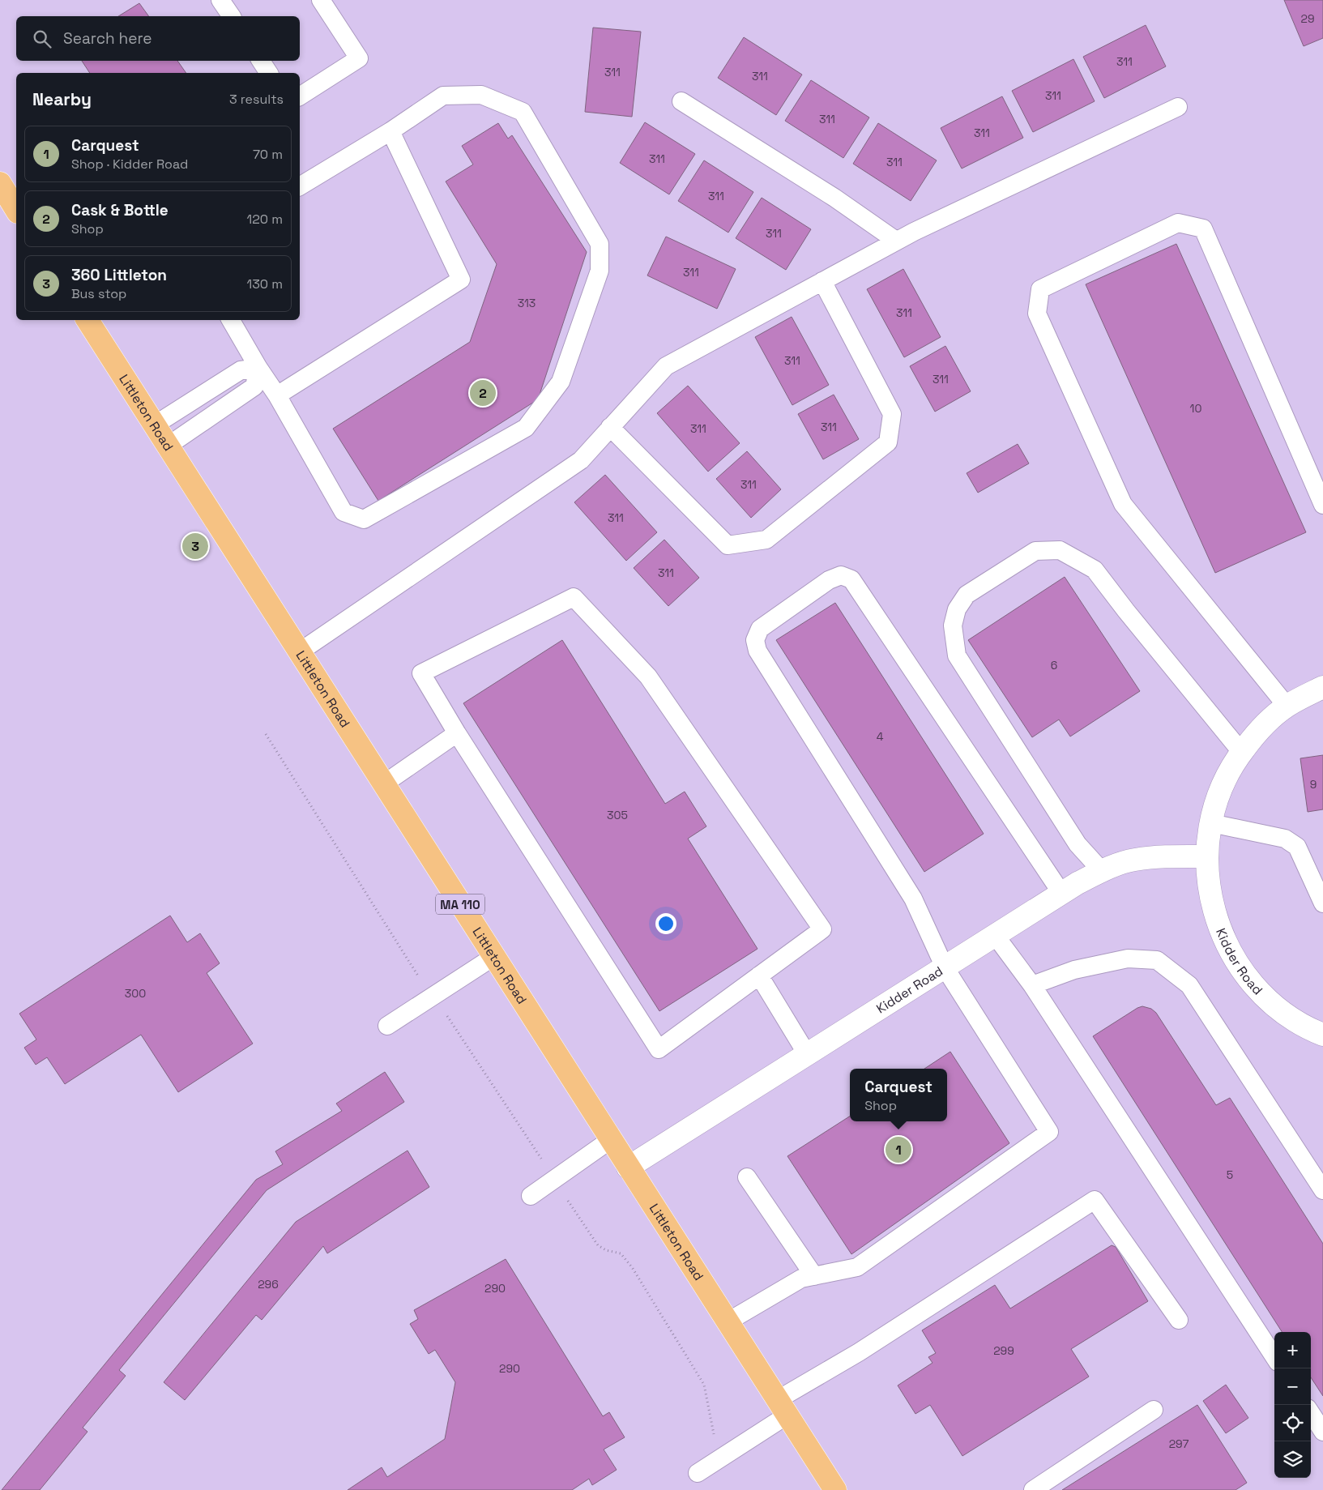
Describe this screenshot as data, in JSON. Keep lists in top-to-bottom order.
{
  "streets": {
    "main road": ["Littleton Road", "MA 110"],
    "street": ["Kidder Road"]
  },
  "crossings": [
    ["Littleton Road", "Kidder Road"]
  ],
  "house_numbers": [
    "29",
    "311",
    "311",
    "311",
    "311",
    "311",
    "311",
    "311",
    "311",
    "311",
    "311",
    "311",
    "313",
    "311",
    "311",
    "311",
    "10",
    "311",
    "311",
    "311",
    "311",
    "311",
    "6",
    "4",
    "9",
    "305",
    "300",
    "5",
    "296",
    "290",
    "299",
    "290",
    "297"
  ],
  "page": {
    "search": "Search here",
    "heading": ["Nearby", "3 results"],
    "list": [
      {
        "mark": "1",
        "name": "Carquest",
        "note": "Shop · Kidder Road",
        "value": "70 m"
      },
      {
        "mark": "2",
        "name": "Cask & Bottle",
        "note": "Shop",
        "value": "120 m"
      },
      {
        "mark": "3",
        "name": "360 Littleton",
        "note": "Bus stop",
        "value": "130 m"
      }
    ],
    "pins": ["2", "3", "1"],
    "popup": ["Carquest", "Shop"],
    "map_buttons": ["+", "−"]
  }
}
